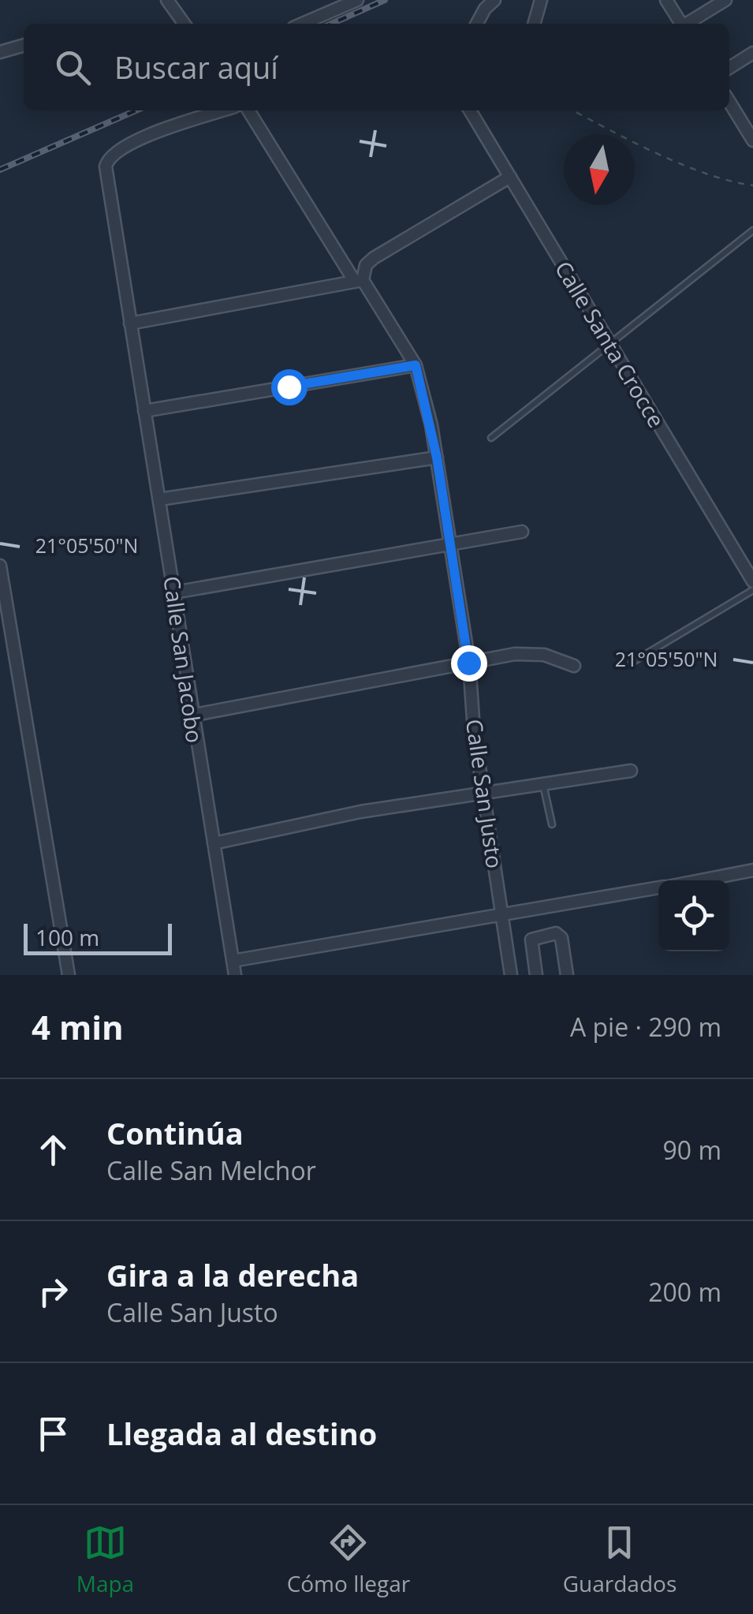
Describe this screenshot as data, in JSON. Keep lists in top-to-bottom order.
{
  "streets": {
    "street": ["Calle Santa Crocce", "Calle San Jacobo", "Calle San Justo"]
  },
  "scale_bar": "100 m",
  "north": "bottom",
  "page": {
    "search": "Buscar aquí",
    "scale": "100 m",
    "heading": ["4 min", "A pie · 290 m"],
    "list": [
      ["Continúa", "Calle San Melchor", "90 m"],
      ["Gira a la derecha", "Calle San Justo", "200 m"],
      "Llegada al destino"
    ],
    "nav": ["Mapa", "Cómo llegar", "Guardados"]
  },
  "coordinates": ["21°05'50\"N"]
}
